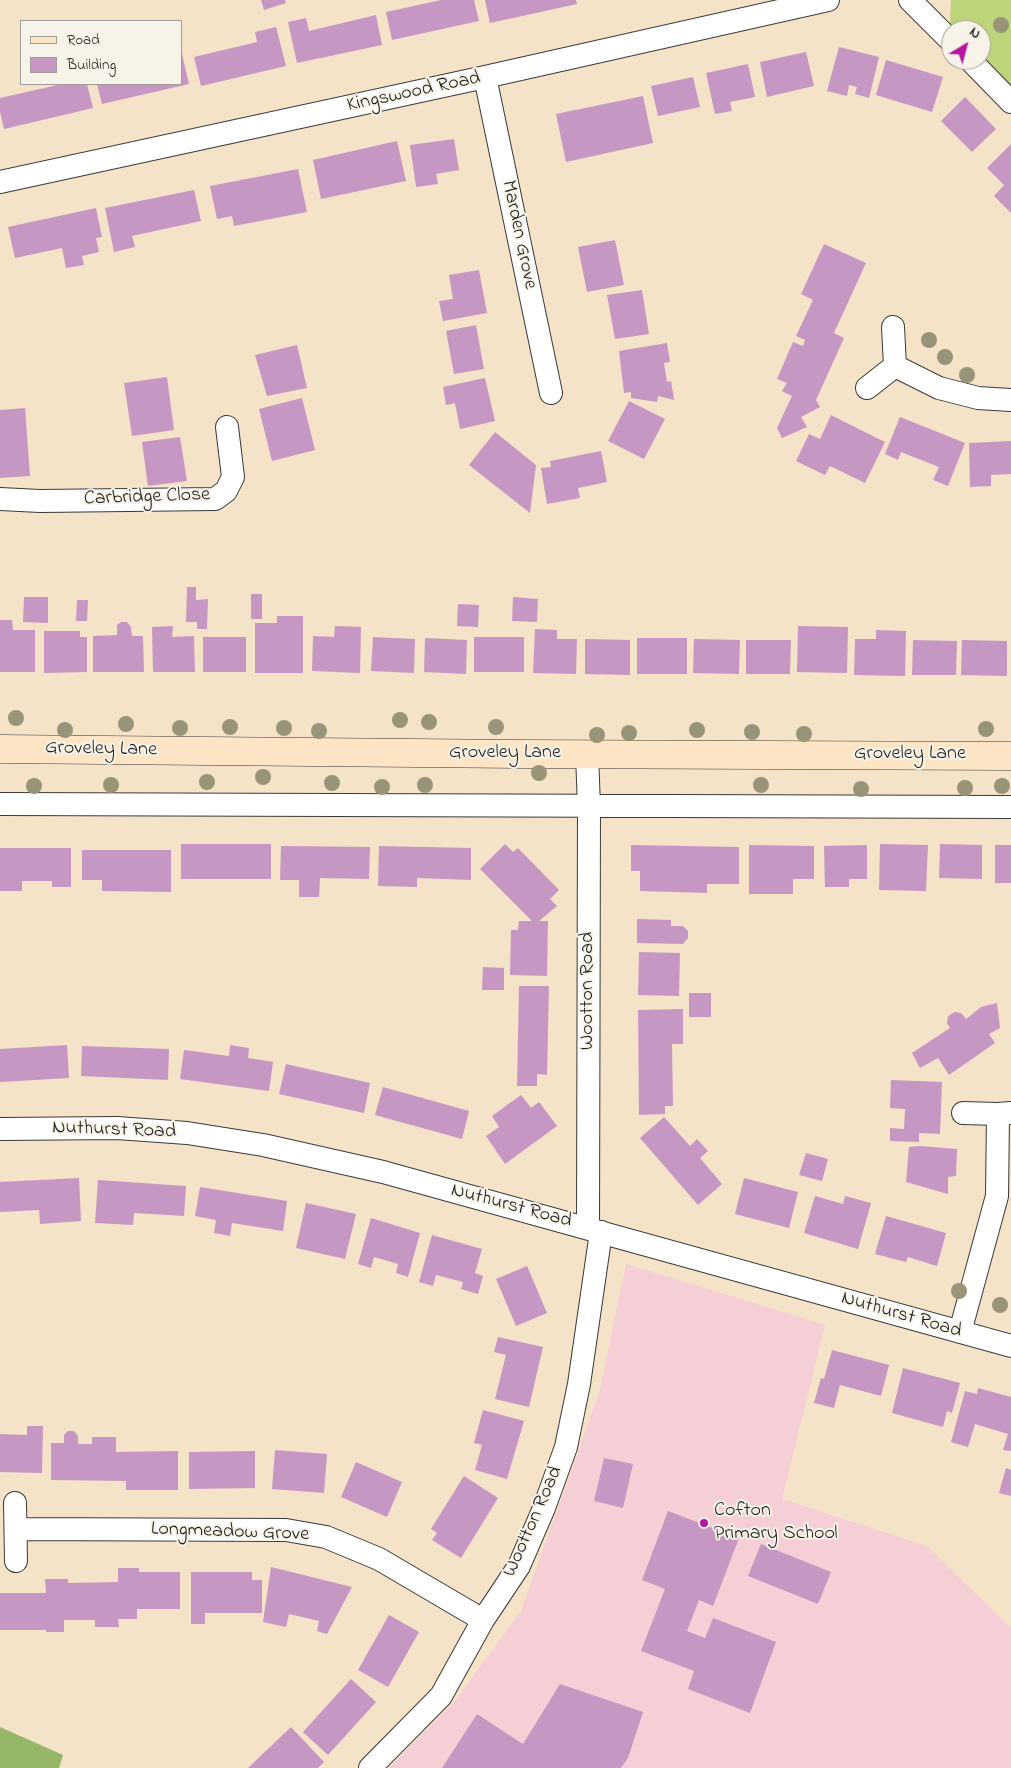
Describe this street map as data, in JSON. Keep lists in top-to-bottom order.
{
  "streets": {
    "main road": ["Groveley Lane"],
    "street": [
      "Kingswood Road",
      "Marden Grove",
      "Carbridge Close",
      "Wootton Road",
      "Nuthurst Road",
      "Longmeadow Grove"
    ]
  },
  "crossings": [
    ["Kingswood Road", "Marden Grove"],
    ["Groveley Lane", "Wootton Road"],
    ["Wootton Road", "Nuthurst Road"],
    ["Wootton Road", "Longmeadow Grove"]
  ],
  "places": ["Cofton Primary School"],
  "legend": ["Road", "Building"],
  "north": "top right"
}
